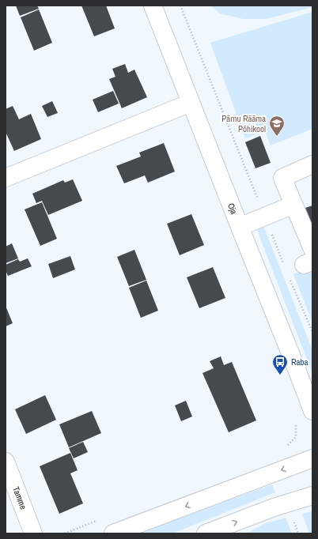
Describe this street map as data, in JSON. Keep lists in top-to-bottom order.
{
  "streets": {
    "street": ["Oja", "Tamme"]
  },
  "places": {
    "school or university": ["Pärnu Rääma Põhikool"],
    "bus stop": ["Raba"]
  }
}
